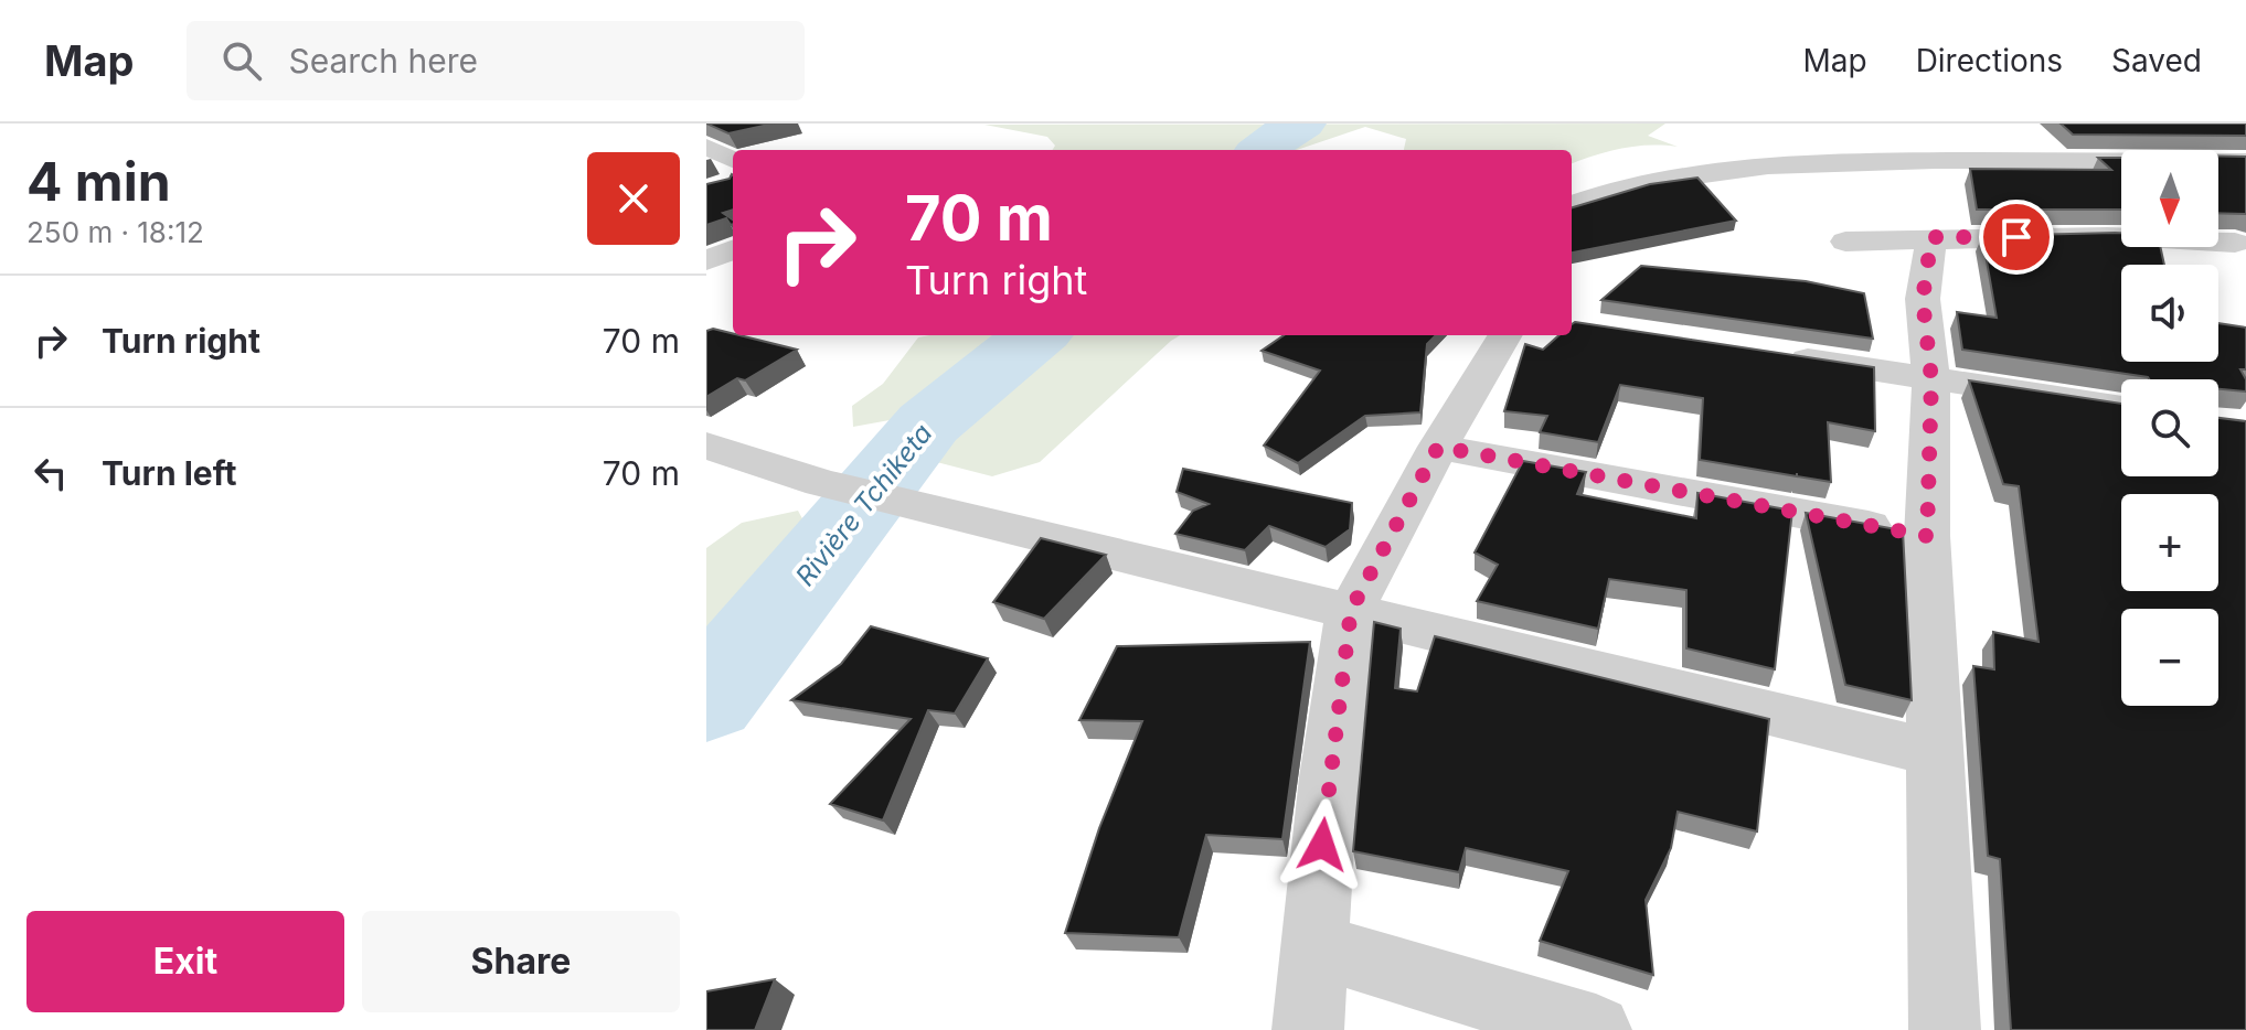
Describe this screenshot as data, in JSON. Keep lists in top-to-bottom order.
{
  "water": ["Rivière Tchiketa"],
  "north": "bottom",
  "page": {
    "header": "Map",
    "search": "Search here",
    "nav": ["Map", "Directions", "Saved"],
    "heading": ["4 min", "250 m · 18:12"],
    "map_buttons": ["+", "−"],
    "turn": ["70 m", "Turn right"],
    "list": [
      {
        "name": "Turn right",
        "value": "70 m"
      },
      {
        "name": "Turn left",
        "value": "70 m"
      }
    ],
    "buttons": ["Exit", "Share"]
  }
}
